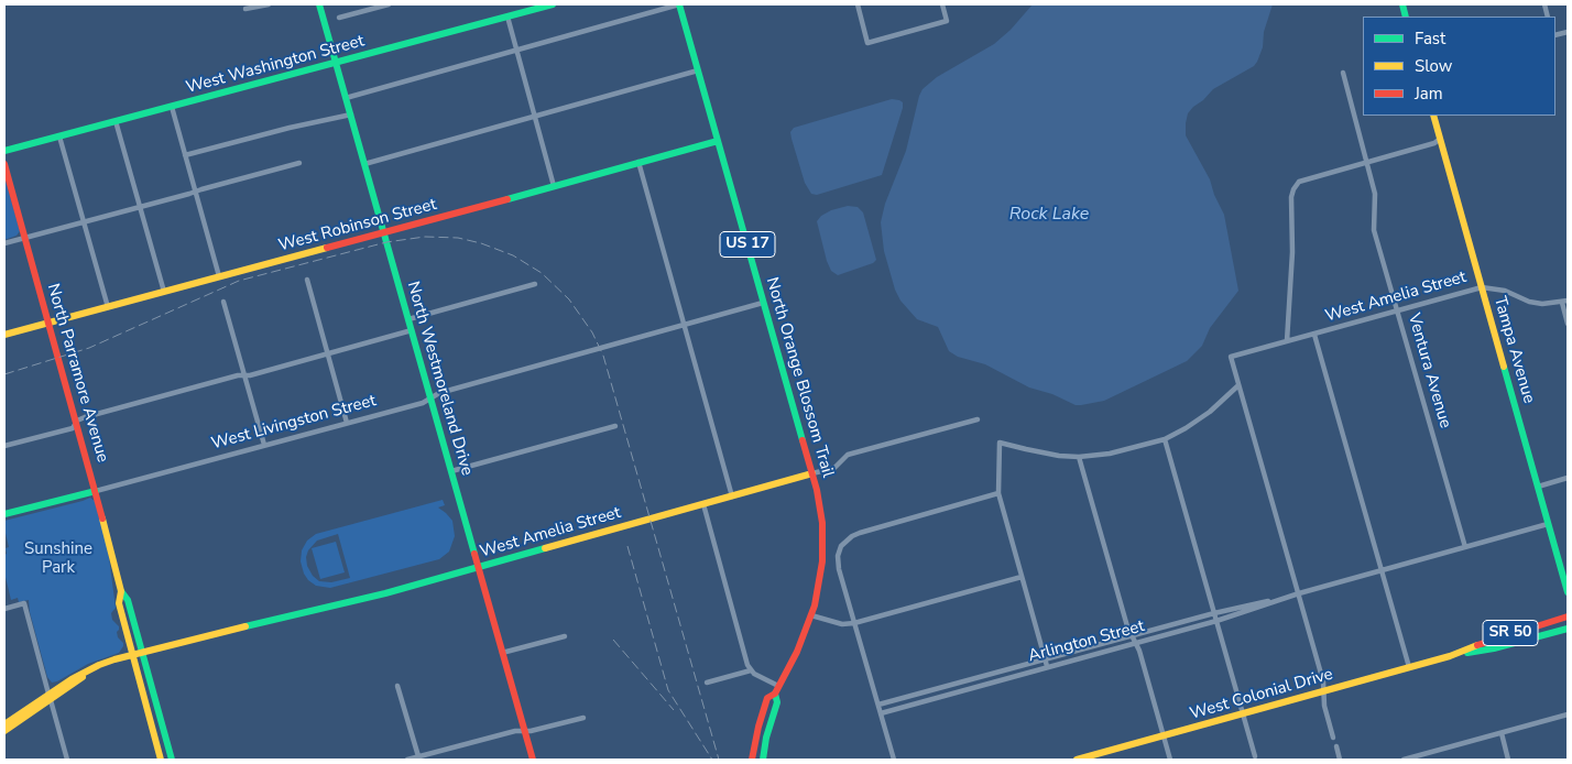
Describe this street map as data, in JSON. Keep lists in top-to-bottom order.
{
  "streets": {
    "main road": [
      "West Washington Street",
      "West Robinson Street",
      "US 17",
      "West Amelia Street",
      "Tampa Avenue",
      "North Parramore Avenue",
      "North Orange Blossom Trail",
      "North Westmoreland Drive",
      "West Livingston Street",
      "SR 50",
      "West Colonial Drive"
    ],
    "street": ["Ventura Avenue", "Arlington Street"]
  },
  "crossings": [
    ["West Washington Street", "North Westmoreland Drive"],
    ["West Robinson Street", "North Parramore Avenue"],
    ["West Robinson Street", "North Orange Blossom Trail"],
    ["West Robinson Street", "North Westmoreland Drive"],
    ["West Amelia Street", "Tampa Avenue"],
    ["West Amelia Street", "Ventura Avenue"],
    ["West Amelia Street", "North Parramore Avenue"],
    ["West Amelia Street", "North Orange Blossom Trail"],
    ["West Amelia Street", "North Westmoreland Drive"],
    ["Tampa Avenue", "Arlington Street"],
    ["Ventura Avenue", "Arlington Street"],
    ["North Parramore Avenue", "West Livingston Street"],
    ["North Westmoreland Drive", "West Livingston Street"]
  ],
  "water": ["Rock Lake"],
  "parks": ["Sunshine Park"],
  "legend": ["Fast", "Slow", "Jam"]
}
